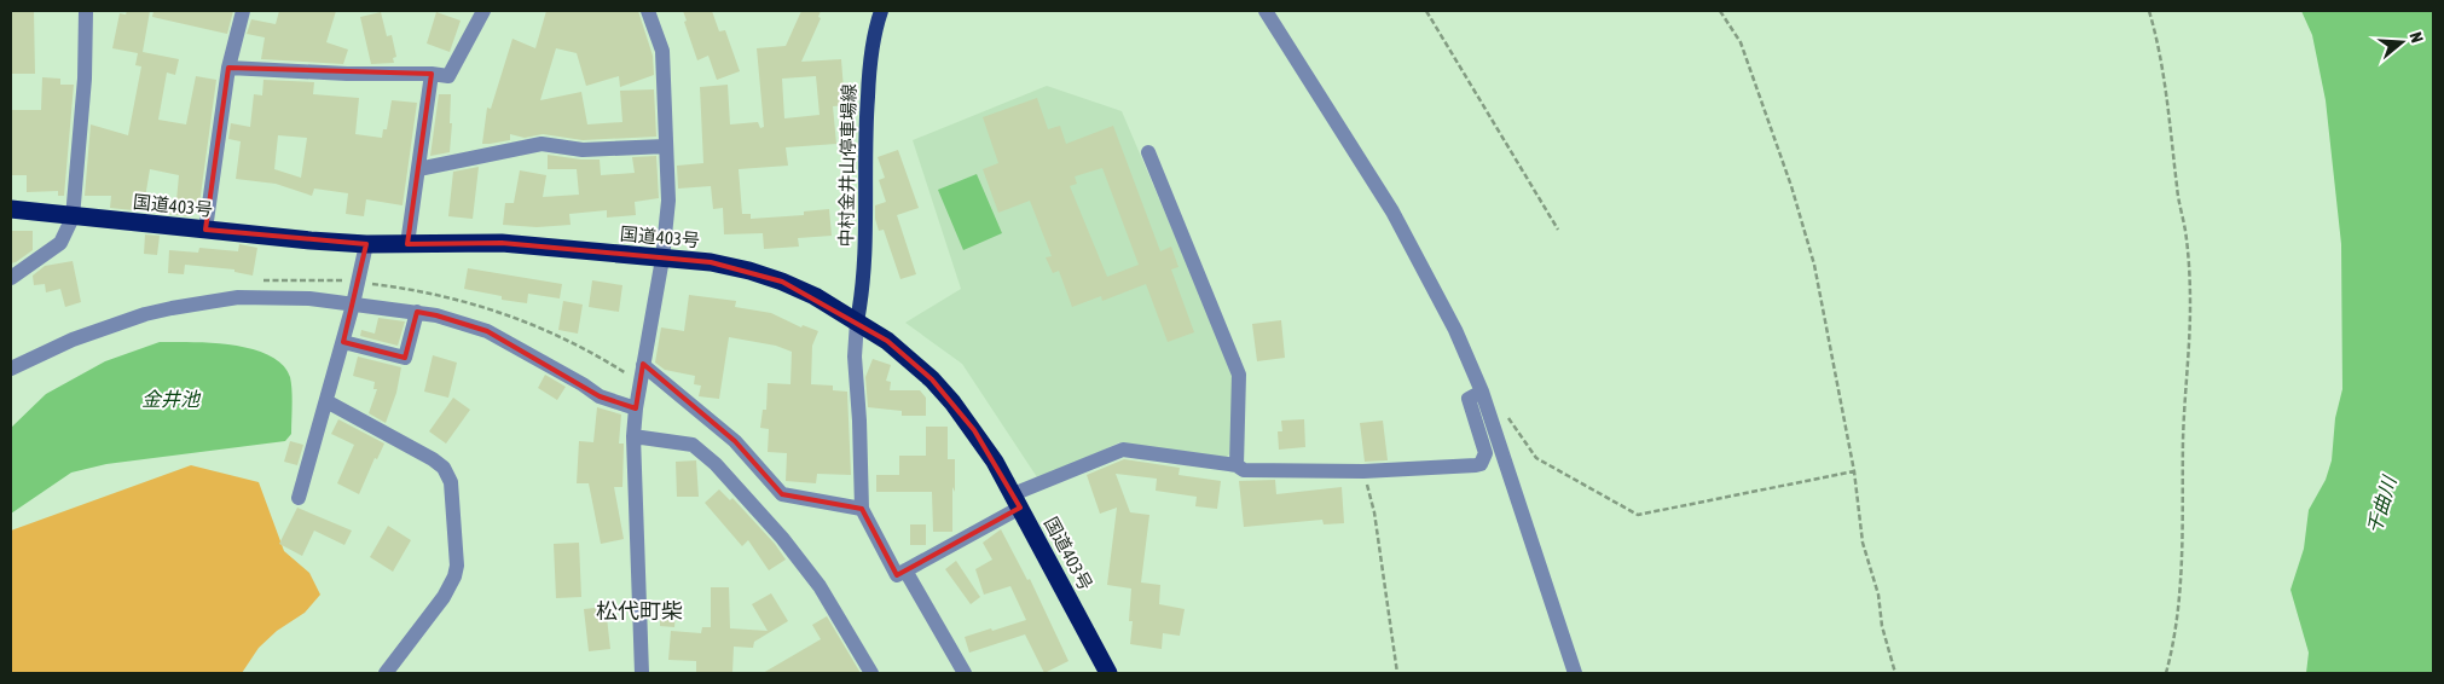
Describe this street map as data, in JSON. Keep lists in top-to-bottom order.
{
  "streets": {
    "highway": ["国道403号"],
    "main road": ["中村金井山停車場線"]
  },
  "crossings": [
    ["中村金井山停車場線", "国道403号"]
  ],
  "districts": ["松代町柴"],
  "water": ["金井池", "千曲川"],
  "north": "right"
}
